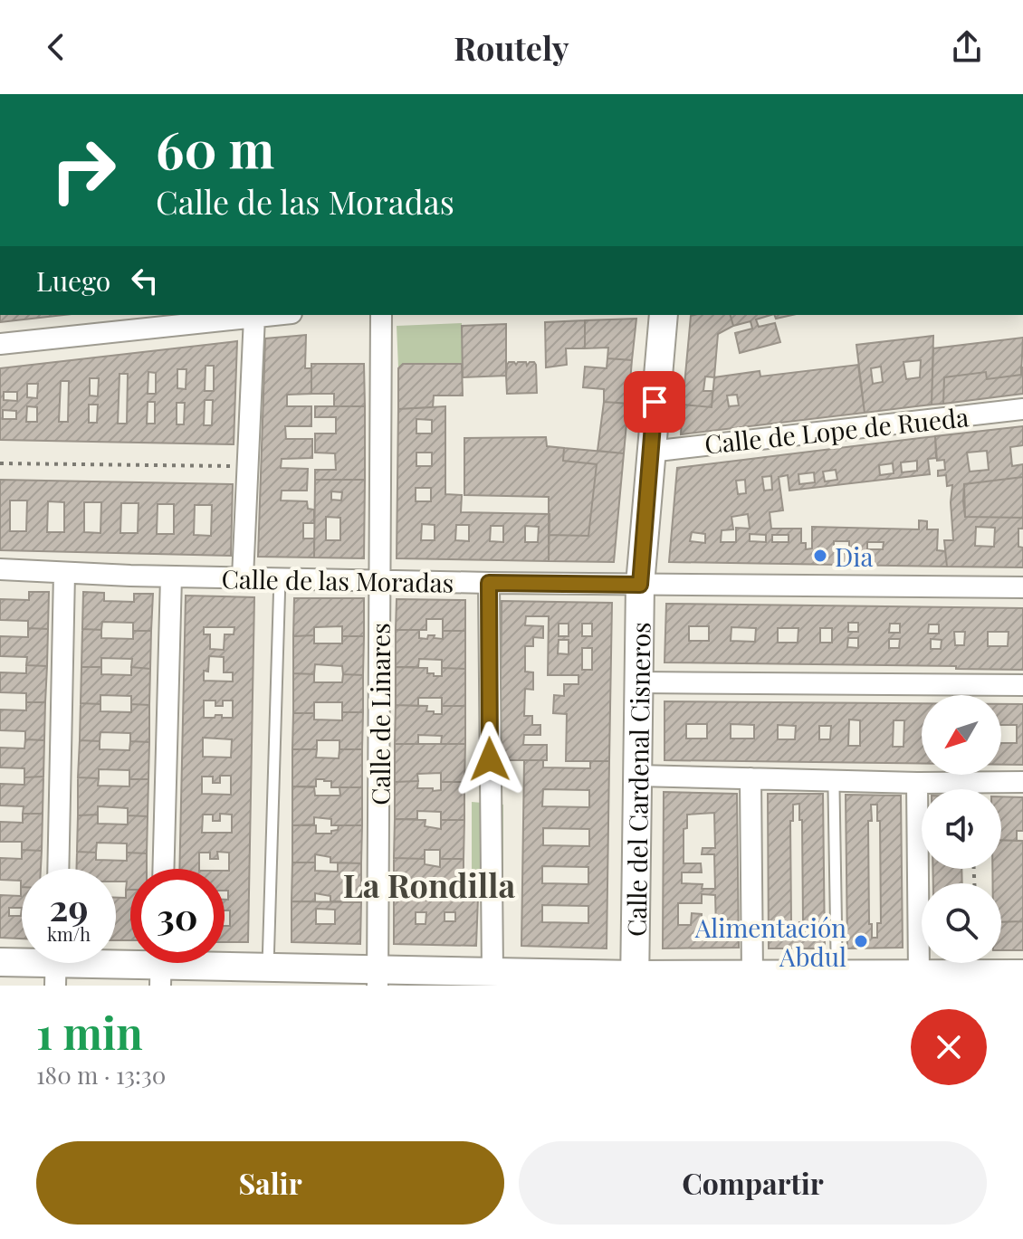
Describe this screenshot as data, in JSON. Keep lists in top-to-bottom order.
{
  "streets": {
    "street": [
      "Calle de Lope de Rueda",
      "Calle de las Moradas",
      "Calle de Linares",
      "Calle del Cardenal Cisneros"
    ]
  },
  "crossings": [
    ["Calle de Lope de Rueda", "Calle del Cardenal Cisneros"],
    ["Calle de las Moradas", "Calle de Linares"],
    ["Calle de las Moradas", "Calle del Cardenal Cisneros"]
  ],
  "districts": ["La Rondilla"],
  "places": ["Dia", "Alimentación Abdul"],
  "north": "bottom left",
  "page": {
    "header": "Routely",
    "turn": ["60 m", "Calle de las Moradas"],
    "then": "Luego",
    "speed": "29 km/h",
    "limit": "30",
    "heading": ["1 min", "180 m · 13:30"],
    "buttons": ["Salir", "Compartir"]
  }
}
